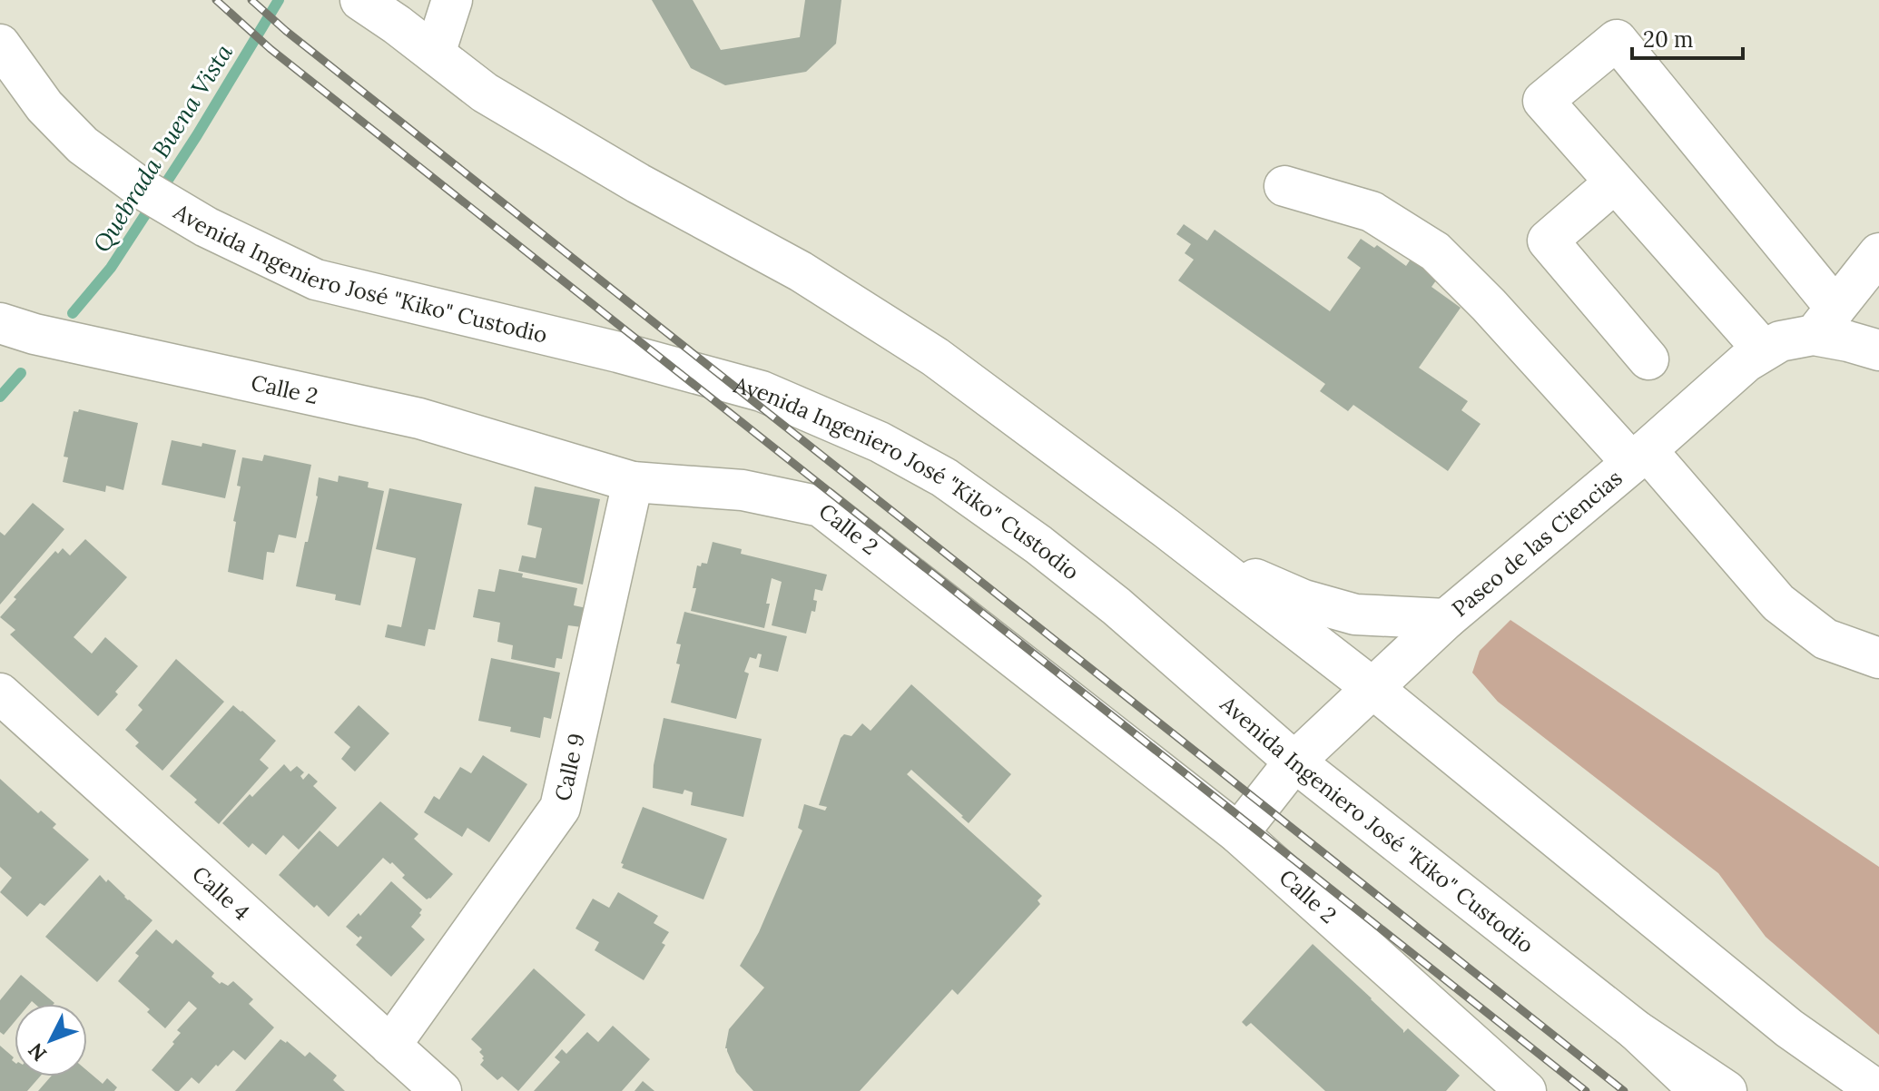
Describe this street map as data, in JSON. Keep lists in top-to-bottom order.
{
  "streets": {
    "main road": [
      "Avenida Ingeniero José \"Kiko\" Custodio",
      "Calle 2",
      "Paseo de las Ciencias",
      "Calle 9",
      "Calle 4"
    ]
  },
  "crossings": [
    ["Avenida Ingeniero José \"Kiko\" Custodio", "Paseo de las Ciencias"],
    ["Calle 2", "Paseo de las Ciencias"],
    ["Calle 2", "Calle 9"],
    ["Calle 9", "Calle 4"]
  ],
  "water": ["Quebrada Buena Vista"],
  "scale_bar": "20 m",
  "north": "bottom left"
}
